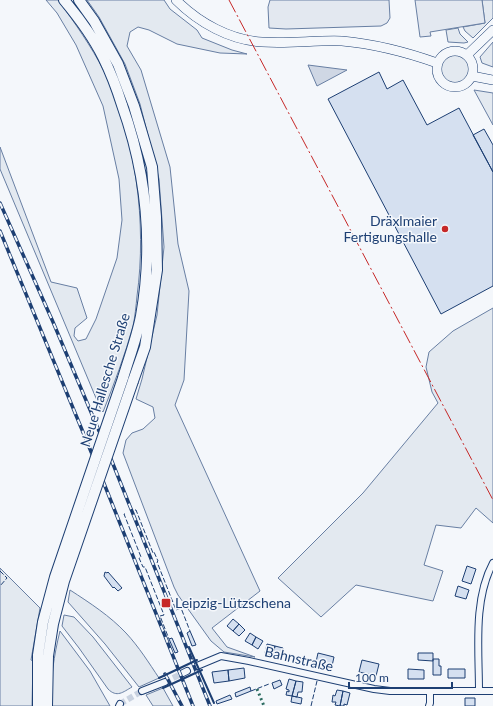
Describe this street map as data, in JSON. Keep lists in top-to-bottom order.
{
  "streets": {
    "main road": ["Neue Hallesche Straße"],
    "street": ["Bahnstraße"]
  },
  "places": {
    "other": ["Dräxlmaier Fertigungshalle"],
    "transit": ["Leipzig-Lützschena"]
  },
  "scale_bar": "100 m"
}
